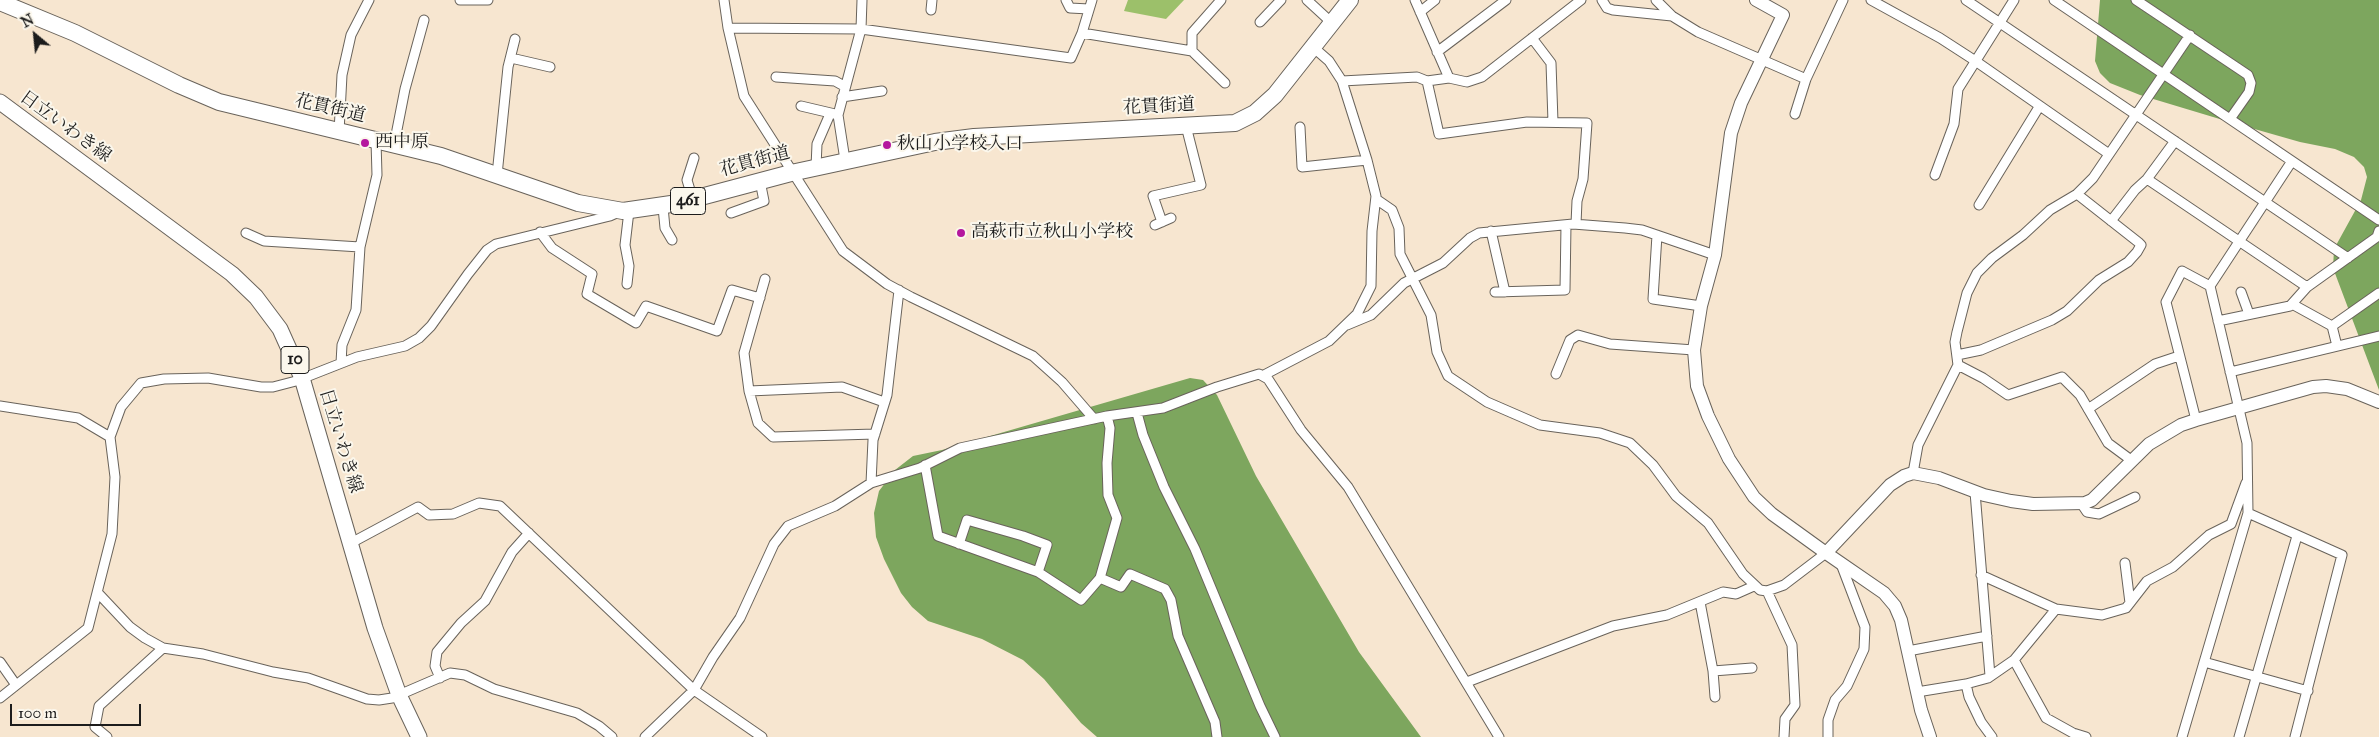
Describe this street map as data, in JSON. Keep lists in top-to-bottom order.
{
  "streets": {
    "highway": ["花貫街道", "461"],
    "main road": ["日立いわき線", "10"]
  },
  "places": ["西中原", "秋山小学校入口", "高萩市立秋山小学校"],
  "scale_bar": "100 m",
  "north": "top left"
}
